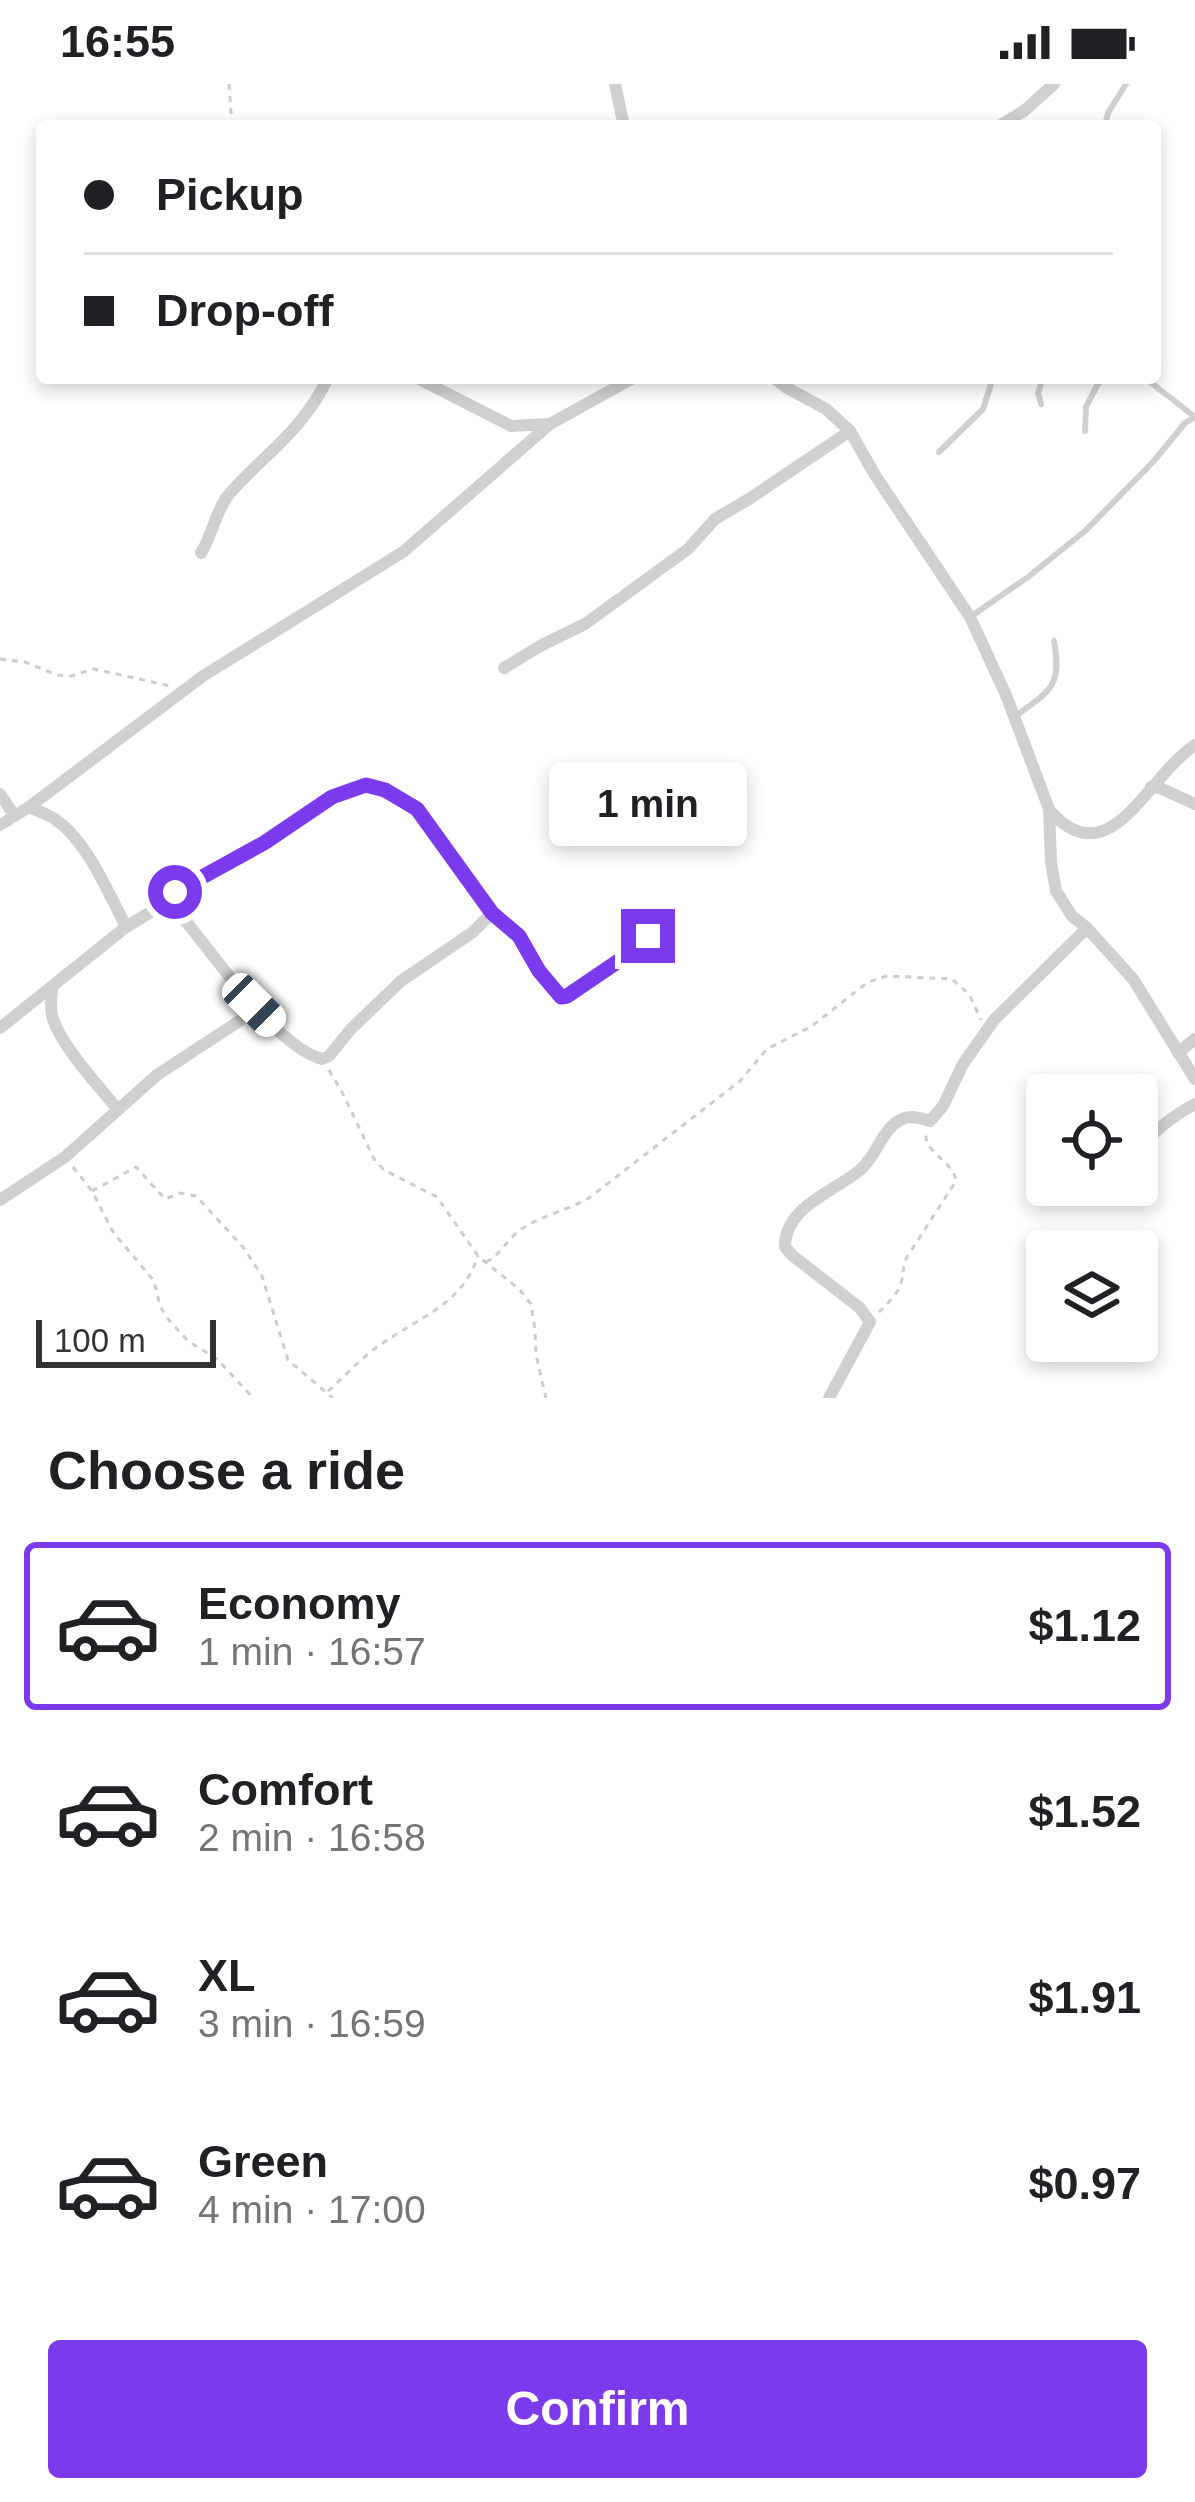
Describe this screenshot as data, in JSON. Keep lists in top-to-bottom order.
{
  "scale_bar": "100 m",
  "page": {
    "status": "16:55",
    "banner": ["Pickup", "Drop-off"],
    "bubble": "1 min",
    "scale": "100 m",
    "heading": "Choose a ride",
    "list": [
      {
        "name": "Economy",
        "note": "1 min · 16:57",
        "value": "$1.12"
      },
      {
        "name": "Comfort",
        "note": "2 min · 16:58",
        "value": "$1.52"
      },
      {
        "name": "XL",
        "note": "3 min · 16:59",
        "value": "$1.91"
      },
      {
        "name": "Green",
        "note": "4 min · 17:00",
        "value": "$0.97"
      }
    ],
    "buttons": "Confirm"
  }
}
